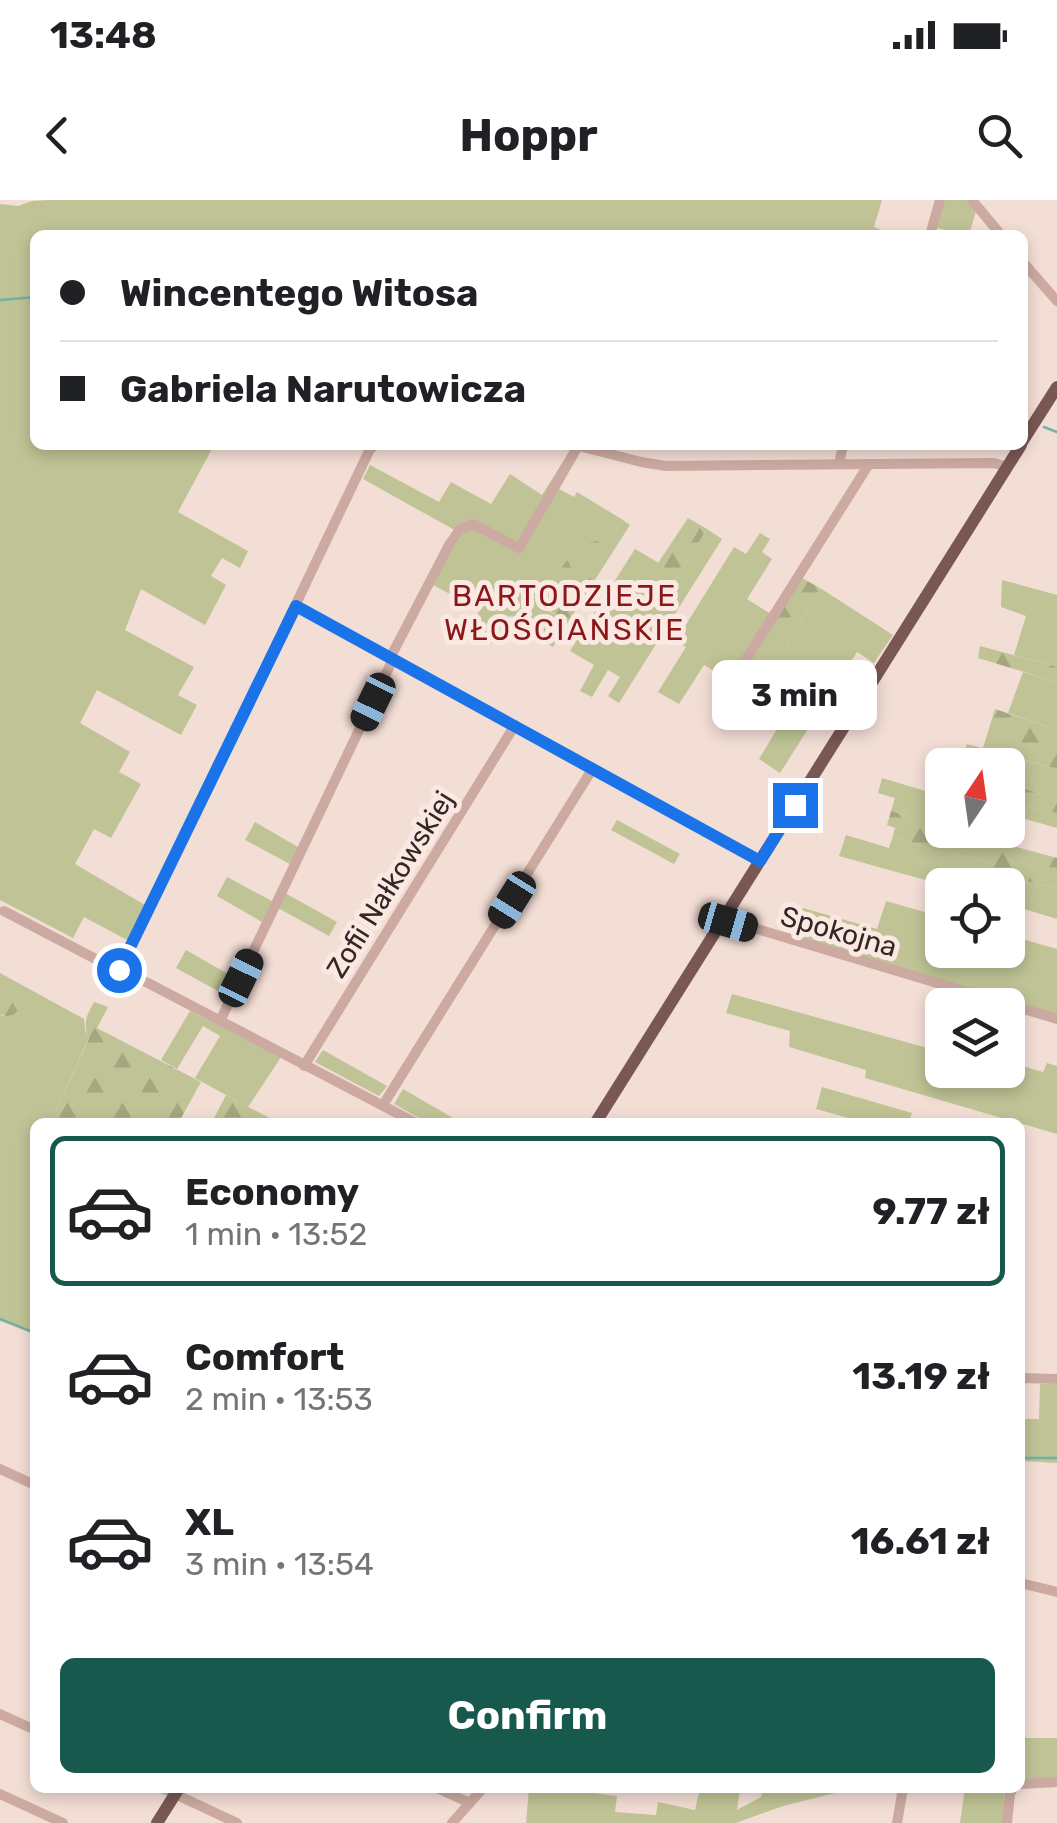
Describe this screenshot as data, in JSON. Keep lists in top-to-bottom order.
{
  "streets": {
    "street": ["Zofii Nałkowskiej", "Spokojna"]
  },
  "districts": ["BARTODZIEJE WŁOŚCIAŃSKIE"],
  "north": "top",
  "page": {
    "status": "13:48",
    "header": "Hoppr",
    "banner": ["Wincentego Witosa", "Gabriela Narutowicza"],
    "bubble": "3 min",
    "list": [
      {
        "name": "Economy",
        "note": "1 min · 13:52",
        "value": "9.77 zł"
      },
      {
        "name": "Comfort",
        "note": "2 min · 13:53",
        "value": "13.19 zł"
      },
      {
        "name": "XL",
        "note": "3 min · 13:54",
        "value": "16.61 zł"
      }
    ],
    "buttons": "Confirm"
  }
}
